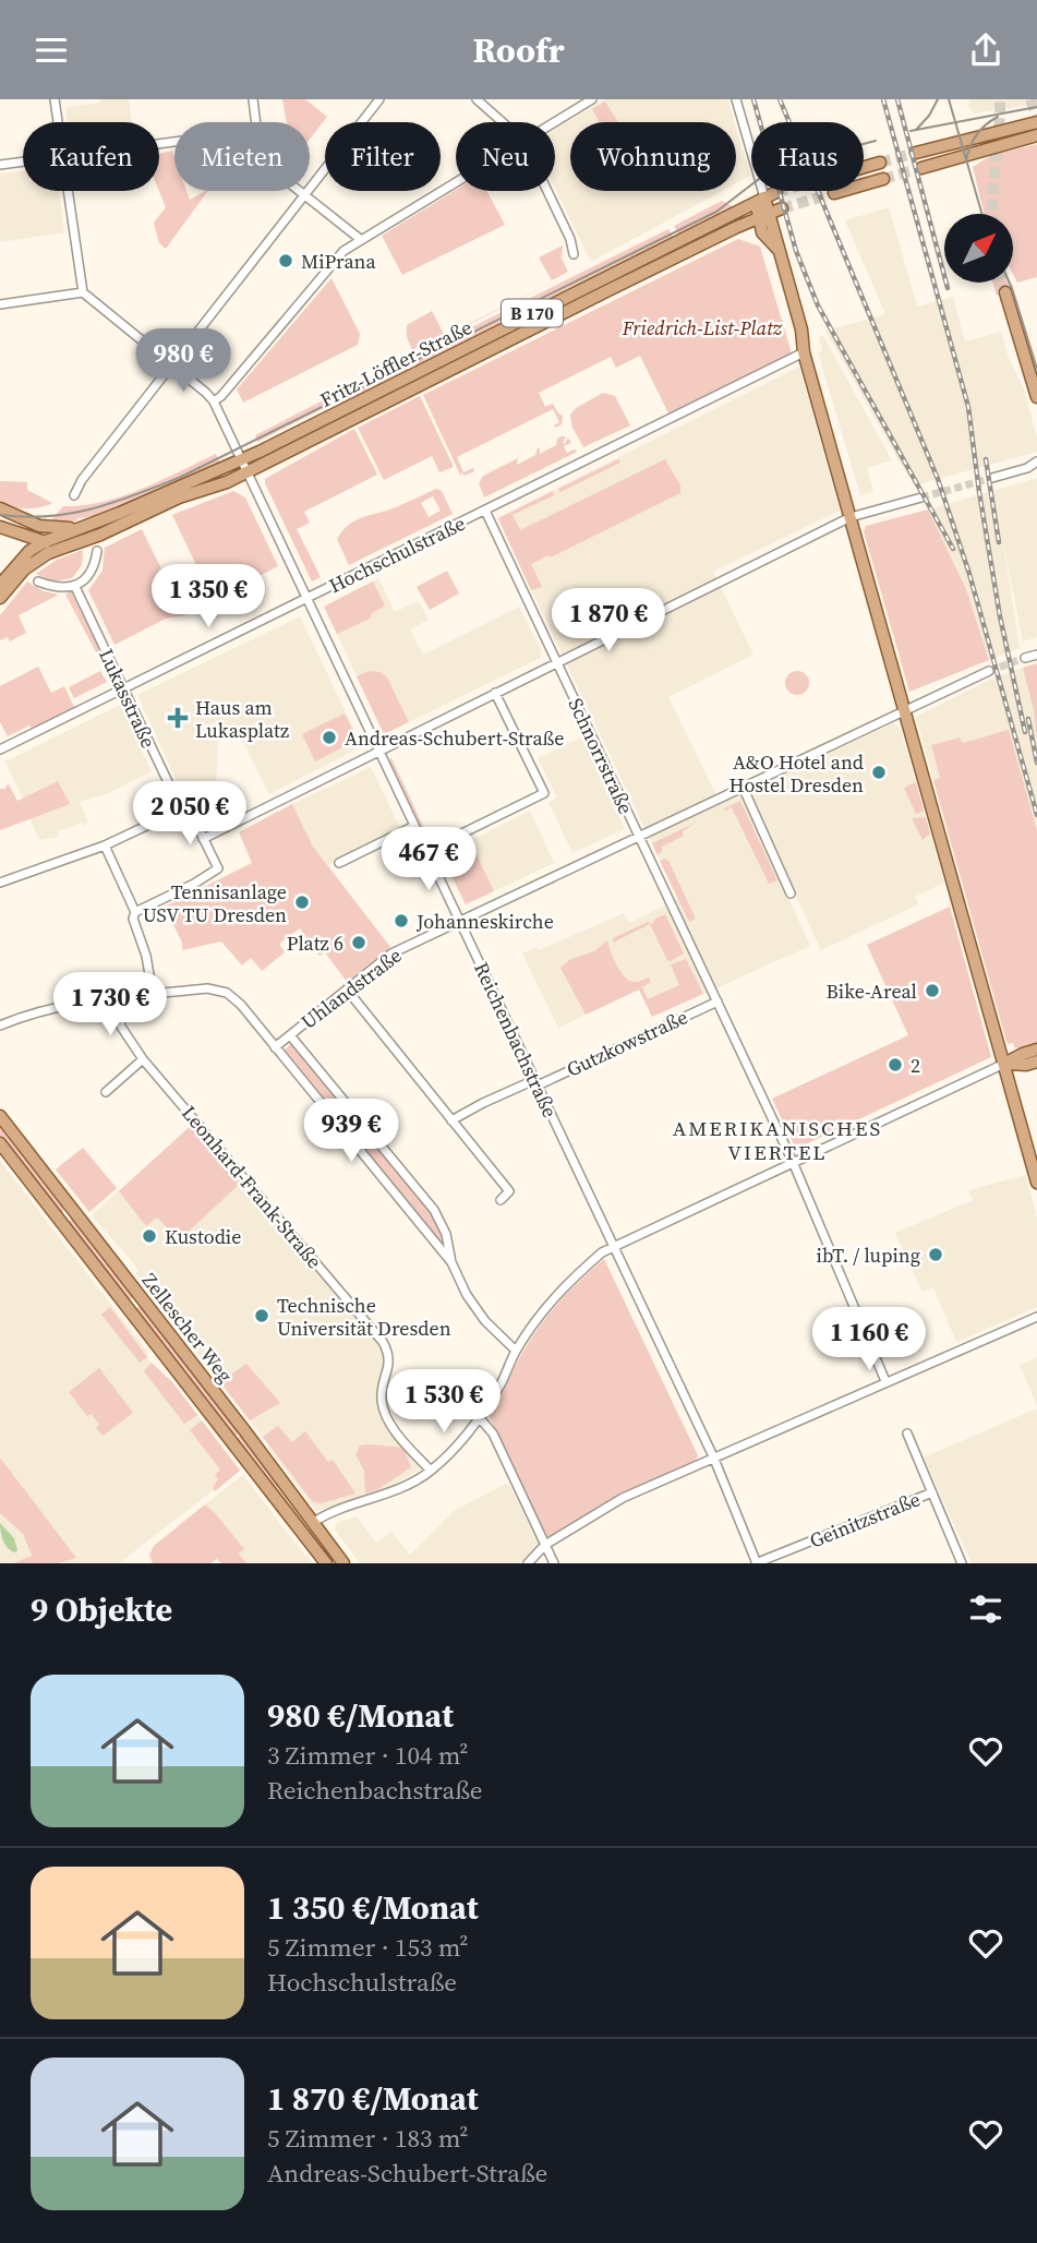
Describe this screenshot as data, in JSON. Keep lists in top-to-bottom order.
{
  "streets": {
    "main road": ["B 170", "Fritz-Löffler-Straße", "Zellescher Weg"],
    "street": [
      "Hochschulstraße",
      "Lukasstraße",
      "Schnorrstraße",
      "Uhlandstraße",
      "Reichenbachstraße",
      "Gutzkowstraße",
      "Leonhard-Frank-Straße",
      "Geinitzstraße"
    ]
  },
  "crossings": [
    ["B 170", "Fritz-Löffler-Straße"],
    ["Fritz-Löffler-Straße", "Reichenbachstraße"],
    ["Hochschulstraße", "Lukasstraße"],
    ["Hochschulstraße", "Schnorrstraße"],
    ["Hochschulstraße", "Reichenbachstraße"],
    ["Schnorrstraße", "Uhlandstraße"],
    ["Schnorrstraße", "Gutzkowstraße"],
    ["Uhlandstraße", "Reichenbachstraße"],
    ["Reichenbachstraße", "Gutzkowstraße"],
    ["Reichenbachstraße", "Geinitzstraße"]
  ],
  "districts": ["AMERIKANISCHES VIERTEL"],
  "parks": ["Friedrich-List-Platz"],
  "places": {
    "other": [
      "MiPrana",
      "Andreas-Schubert-Straße",
      "A&O Hotel and Hostel Dresden",
      "Tennisanlage USV TU Dresden",
      "Johanneskirche",
      "Platz 6",
      "Bike-Areal",
      "2",
      "Kustodie",
      "ibT. / luping",
      "Technische Universität Dresden"
    ],
    "health": ["Haus am Lukasplatz"]
  },
  "north": "top right",
  "page": {
    "header": "Roofr",
    "chip": [
      "Kaufen",
      "Mieten",
      "Filter",
      "Neu",
      "Wohnung",
      "Haus"
    ],
    "price": [
      "980 €",
      "1 350 €",
      "1 870 €",
      "2 050 €",
      "467 €",
      "1 730 €",
      "939 €",
      "1 160 €",
      "1 530 €"
    ],
    "heading": "9 Objekte",
    "list": [
      {
        "name": "980 €/Monat",
        "note": "3 Zimmer · 104 m² · Reichenbachstraße"
      },
      {
        "name": "1 350 €/Monat",
        "note": "5 Zimmer · 153 m² · Hochschulstraße"
      },
      {
        "name": "1 870 €/Monat",
        "note": "5 Zimmer · 183 m² · Andreas-Schubert-Straße"
      }
    ]
  }
}
